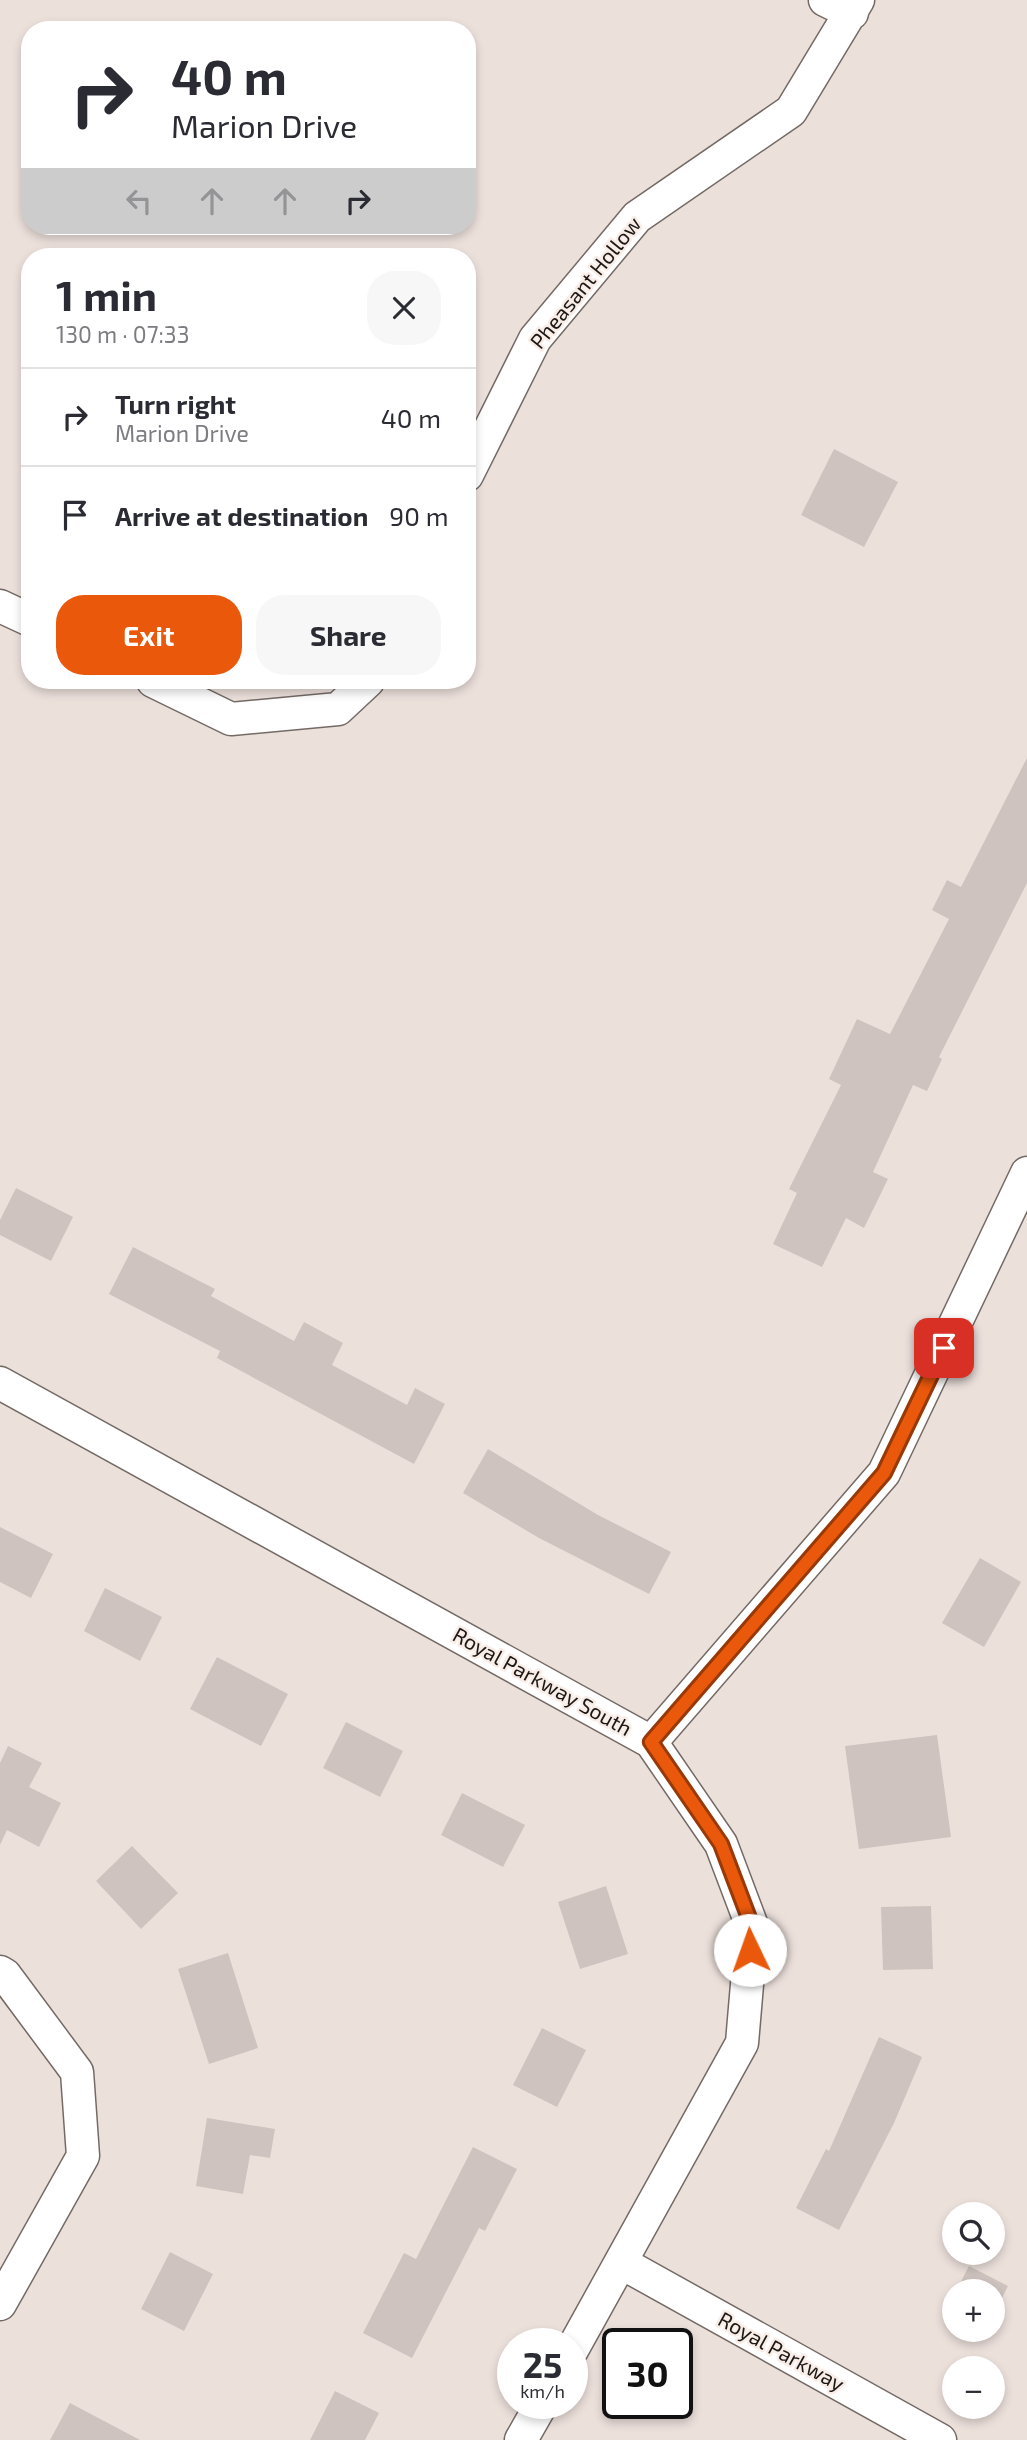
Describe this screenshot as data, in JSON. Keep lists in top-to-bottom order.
{
  "streets": {
    "street": ["Pheasant Hollow", "Royal Parkway South", "Royal Parkway"]
  },
  "crossings": [
    ["Royal Parkway South", "Royal Parkway"]
  ],
  "page": {
    "turn": ["40 m", "Marion Drive"],
    "heading": ["1 min", "130 m · 07:33"],
    "list": [
      {
        "name": "Turn right",
        "note": "Marion Drive",
        "value": "40 m"
      },
      {
        "name": "Arrive at destination",
        "value": "90 m"
      }
    ],
    "buttons": ["Exit", "Share"],
    "map_buttons": ["+", "−"],
    "speed": "25 km/h",
    "limit": "30"
  }
}
